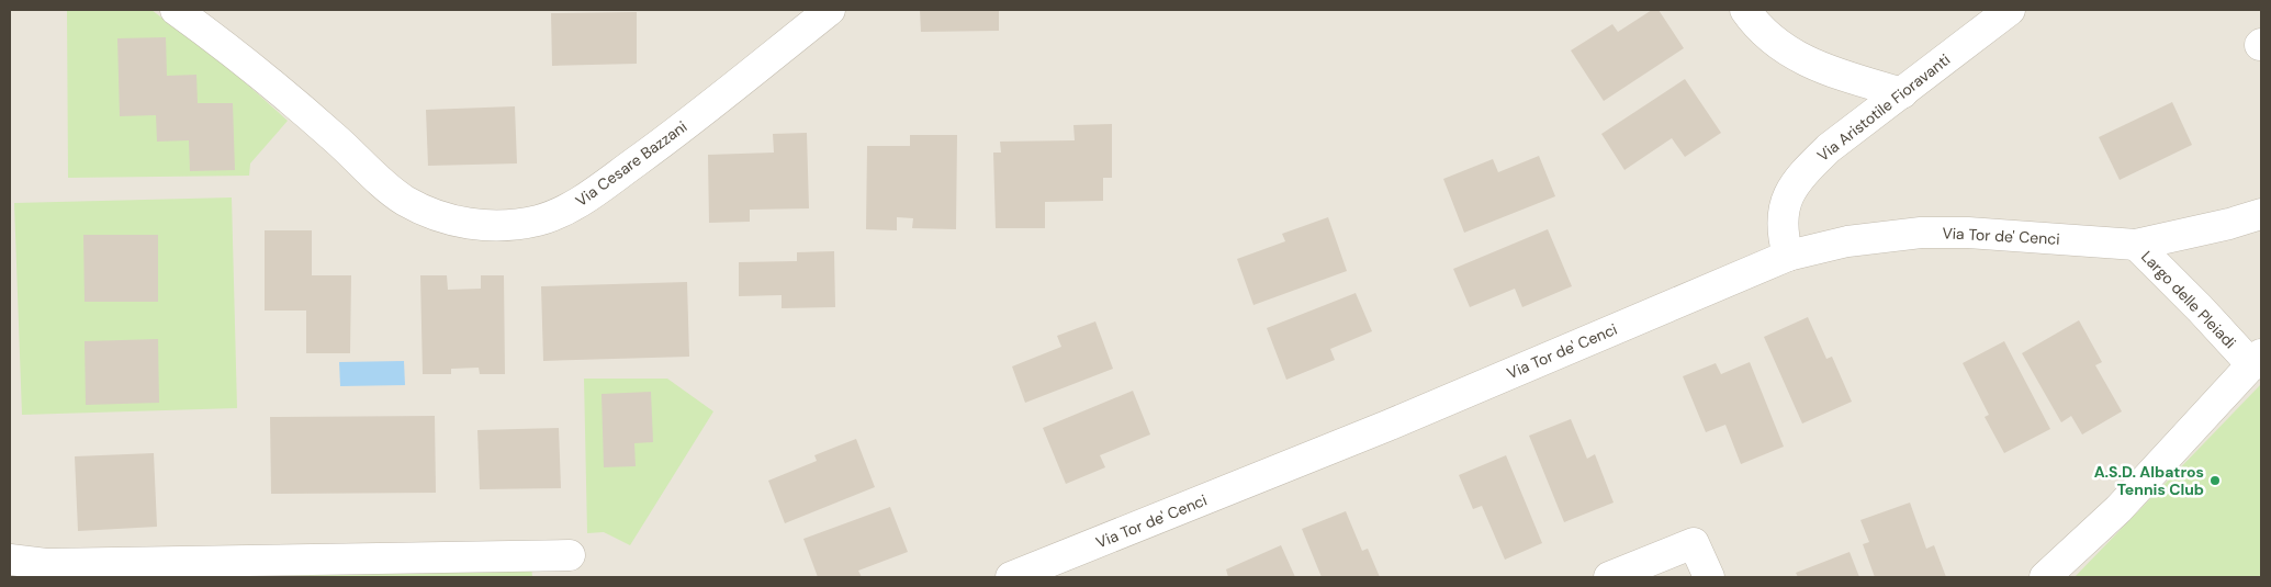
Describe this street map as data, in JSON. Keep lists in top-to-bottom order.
{
  "streets": {
    "street": [
      "Via Aristotile Fioravanti",
      "Via Cesare Bazzani",
      "Via Tor de' Cenci",
      "Largo delle Pleiadi"
    ]
  },
  "crossings": [
    ["Via Aristotile Fioravanti", "Via Tor de' Cenci"],
    ["Via Tor de' Cenci", "Largo delle Pleiadi"]
  ],
  "places": ["A.S.D. Albatros Tennis Club"]
}
